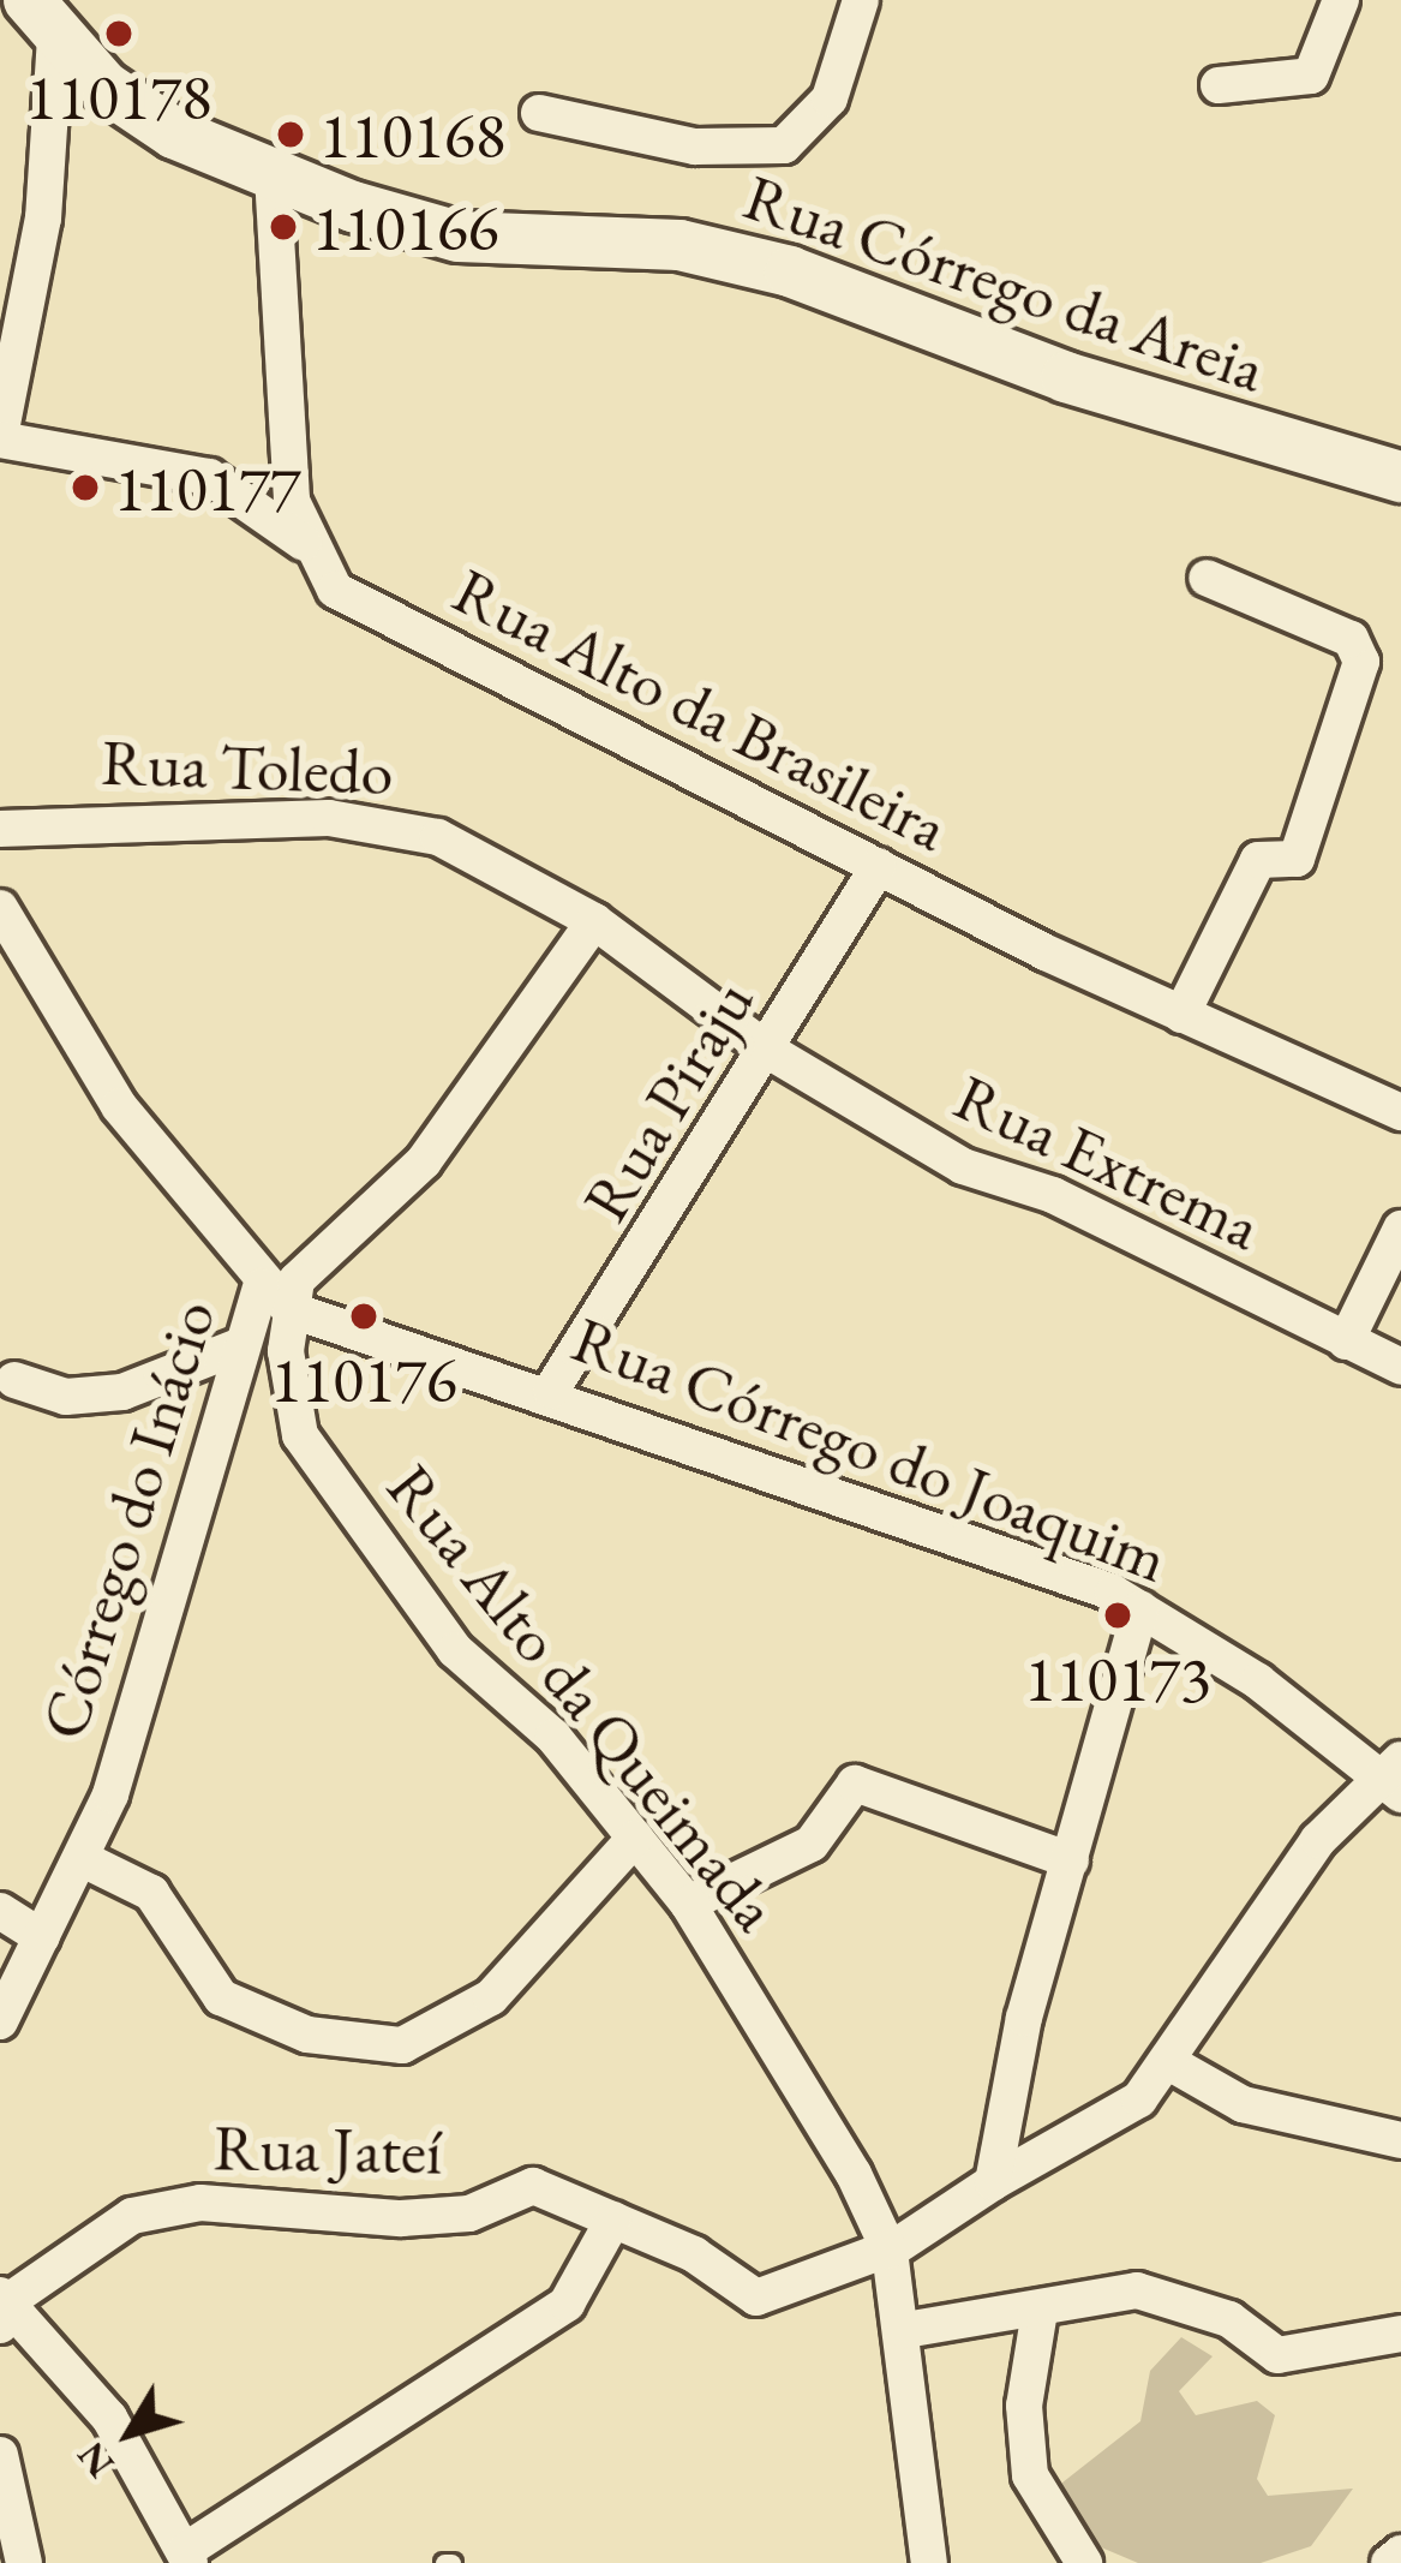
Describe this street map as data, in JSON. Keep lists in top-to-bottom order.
{
  "streets": {
    "street": [
      "Rua Córrego da Areia",
      "Rua Alto da Brasileira",
      "Rua Toledo",
      "Rua Piraju",
      "Rua Extrema",
      "Rua Córrego do Joaquim",
      "Córrego do Inácio",
      "Rua Alto da Queimada",
      "Rua Jateí"
    ]
  },
  "crossings": [
    ["Rua Córrego da Areia", "Rua Alto da Brasileira"],
    ["Rua Alto da Brasileira", "Rua Piraju"],
    ["Rua Toledo", "Rua Piraju"],
    ["Rua Toledo", "Rua Extrema"],
    ["Rua Toledo", "Córrego do Inácio"],
    ["Rua Piraju", "Rua Extrema"],
    ["Rua Piraju", "Rua Córrego do Joaquim"],
    ["Rua Córrego do Joaquim", "Córrego do Inácio"],
    ["Rua Córrego do Joaquim", "Rua Alto da Queimada"],
    ["Rua Córrego do Joaquim", "Rua Jateí"],
    ["Córrego do Inácio", "Rua Alto da Queimada"],
    ["Rua Alto da Queimada", "Rua Jateí"]
  ],
  "places": [
    "110178",
    "110168",
    "110166",
    "110177",
    "110176",
    "110173"
  ],
  "north": "bottom left"
}
